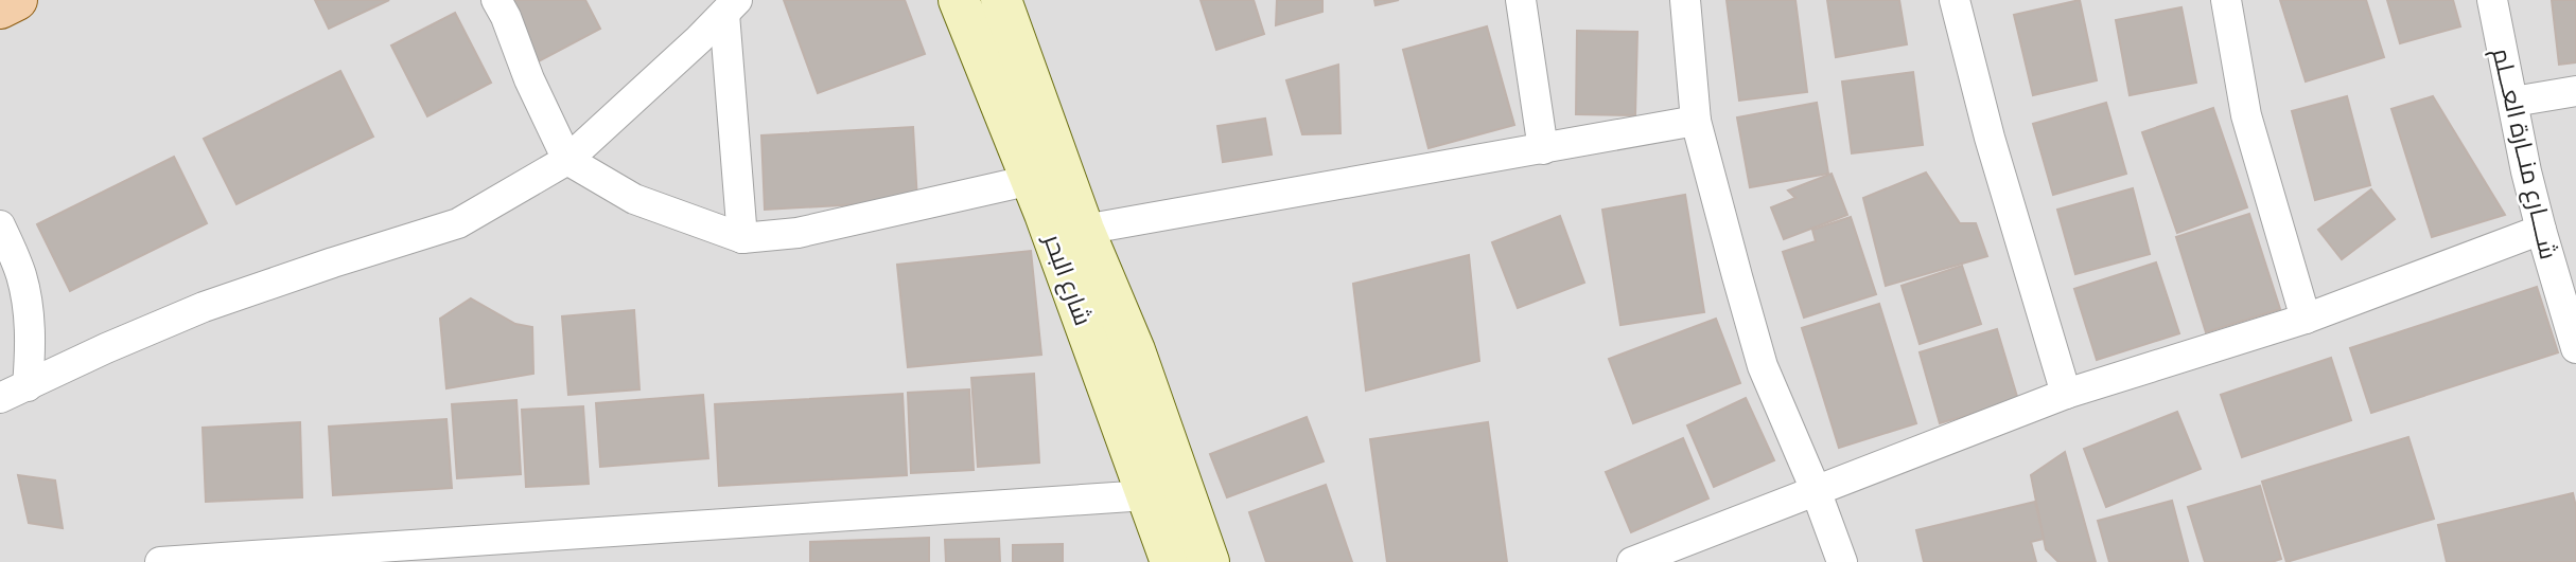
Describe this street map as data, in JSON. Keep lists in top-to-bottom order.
{
  "streets": {
    "street": ["شــــارع منــارة العـــلم", "شارع البحر"]
  }
}
